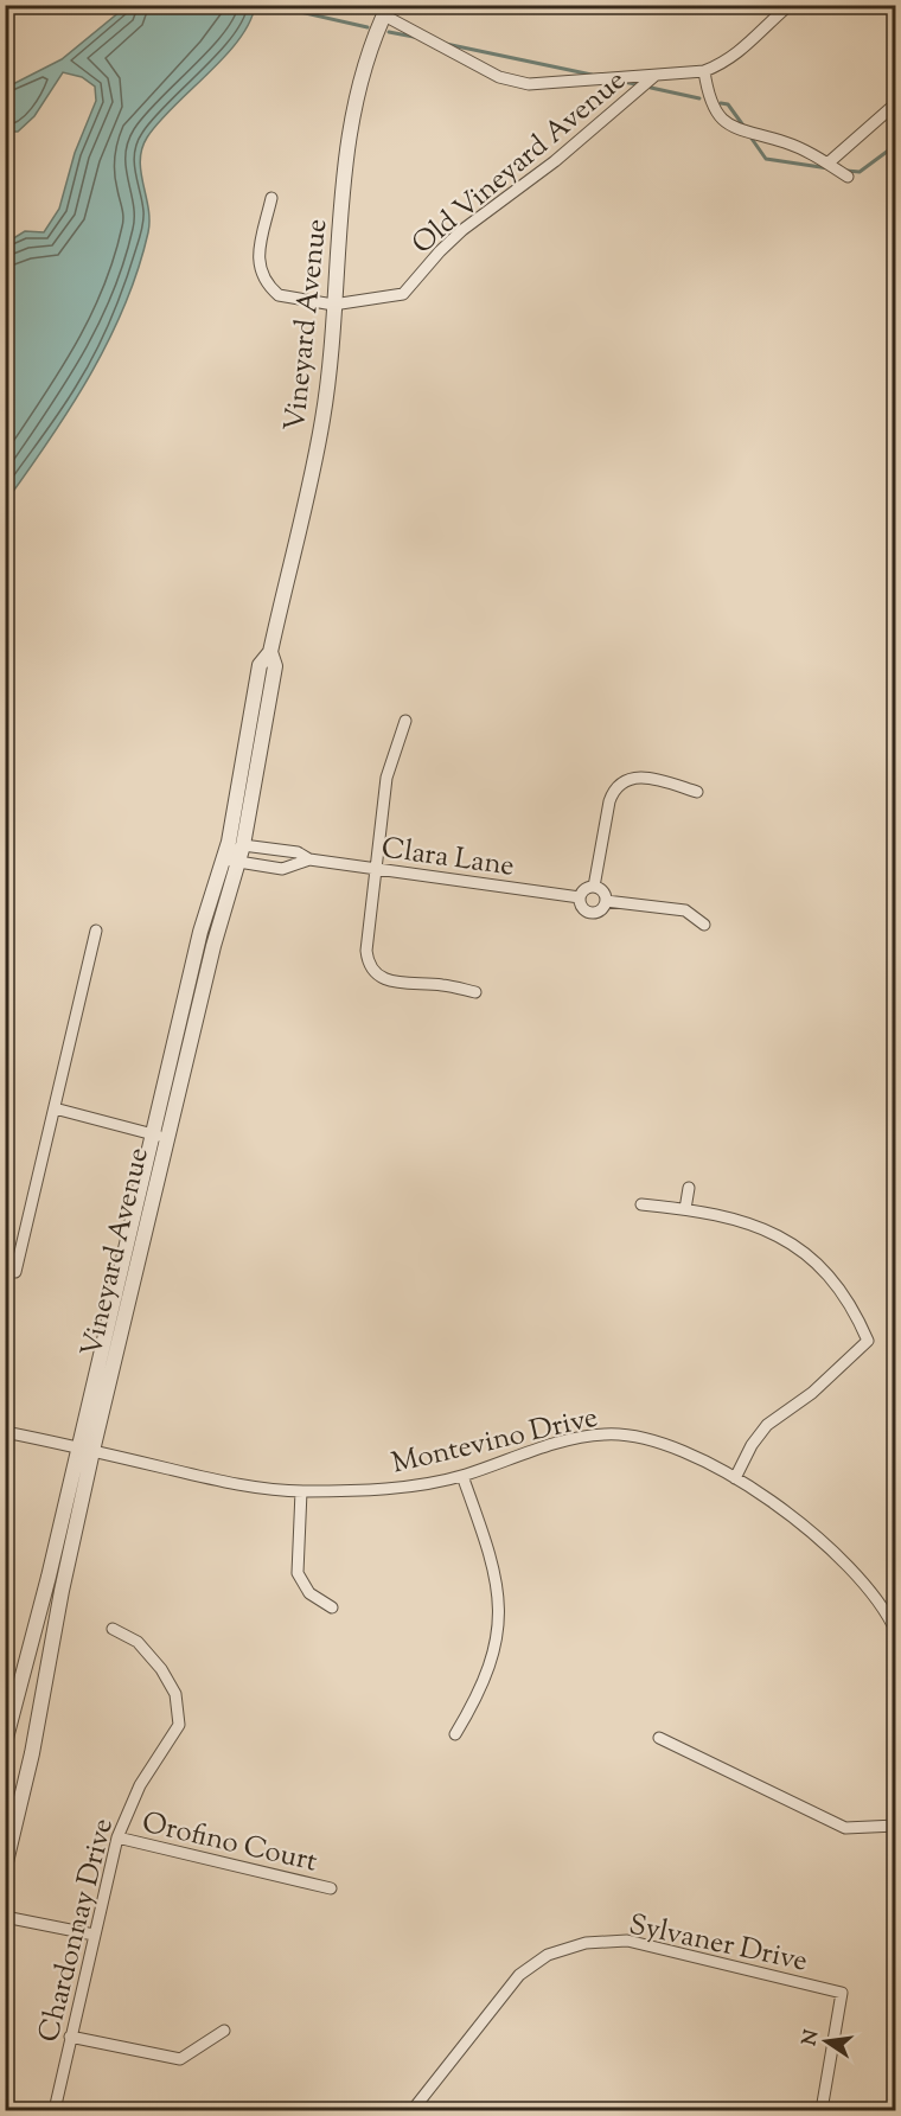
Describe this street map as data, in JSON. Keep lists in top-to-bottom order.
{
  "streets": {
    "street": [
      "Old Vineyard Avenue",
      "Vineyard Avenue",
      "Clara Lane",
      "Montevino Drive",
      "Orofino Court",
      "Chardonnay Drive",
      "Sylvaner Drive"
    ]
  },
  "crossings": [
    ["Old Vineyard Avenue", "Vineyard Avenue"],
    ["Vineyard Avenue", "Clara Lane"],
    ["Vineyard Avenue", "Montevino Drive"],
    ["Orofino Court", "Chardonnay Drive"]
  ],
  "north": "left"
}
